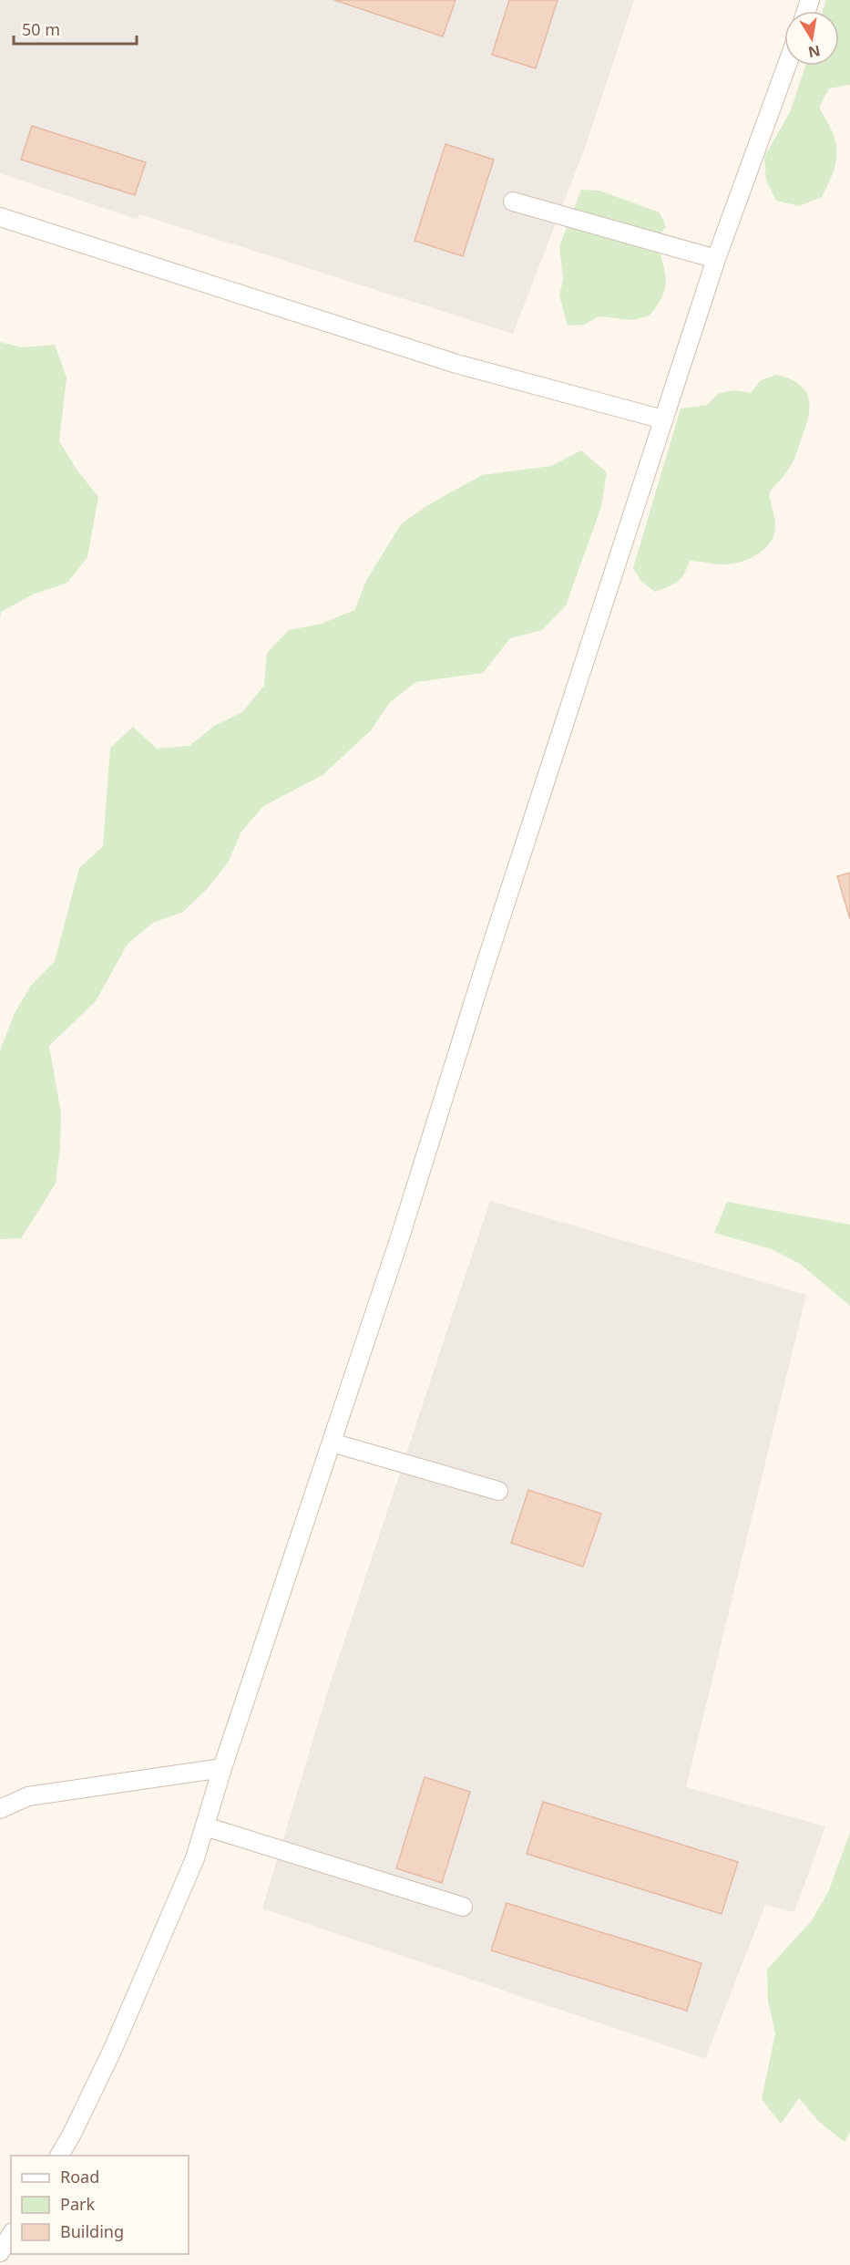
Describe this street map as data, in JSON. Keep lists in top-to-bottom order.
{
  "legend": ["Road", "Park", "Building"],
  "scale_bar": "50 m",
  "north": "bottom"
}
